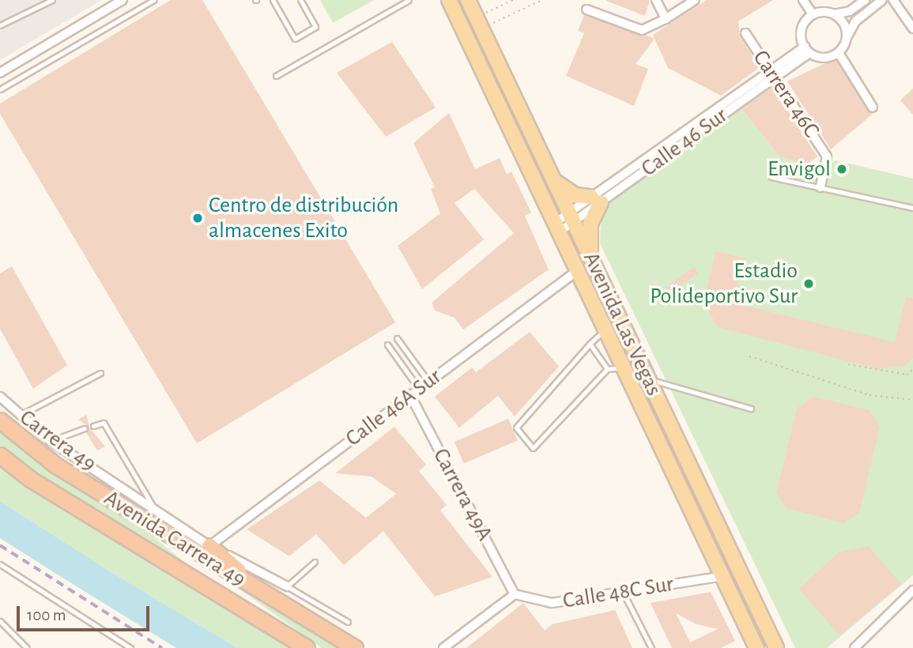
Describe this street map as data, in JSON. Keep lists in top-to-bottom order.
{
  "streets": {
    "highway": ["Avenida Carrera 49"],
    "main road": ["Avenida Las Vegas"],
    "street": [
      "Carrera 46C",
      "Calle 46 Sur",
      "Calle 46A Sur",
      "Carrera 49",
      "Carrera 49A",
      "Calle 48C Sur"
    ]
  },
  "crossings": [
    ["Carrera 46C", "Calle 46 Sur"],
    ["Calle 46 Sur", "Avenida Las Vegas"],
    ["Avenida Las Vegas", "Calle 46A Sur"],
    ["Avenida Las Vegas", "Calle 48C Sur"],
    ["Calle 46A Sur", "Carrera 49"],
    ["Calle 46A Sur", "Carrera 49A"],
    ["Carrera 49A", "Calle 48C Sur"]
  ],
  "places": ["Envigol", "Centro de distribución almacenes Exito", "Estadio Polideportivo Sur"],
  "scale_bar": "100 m"
}
